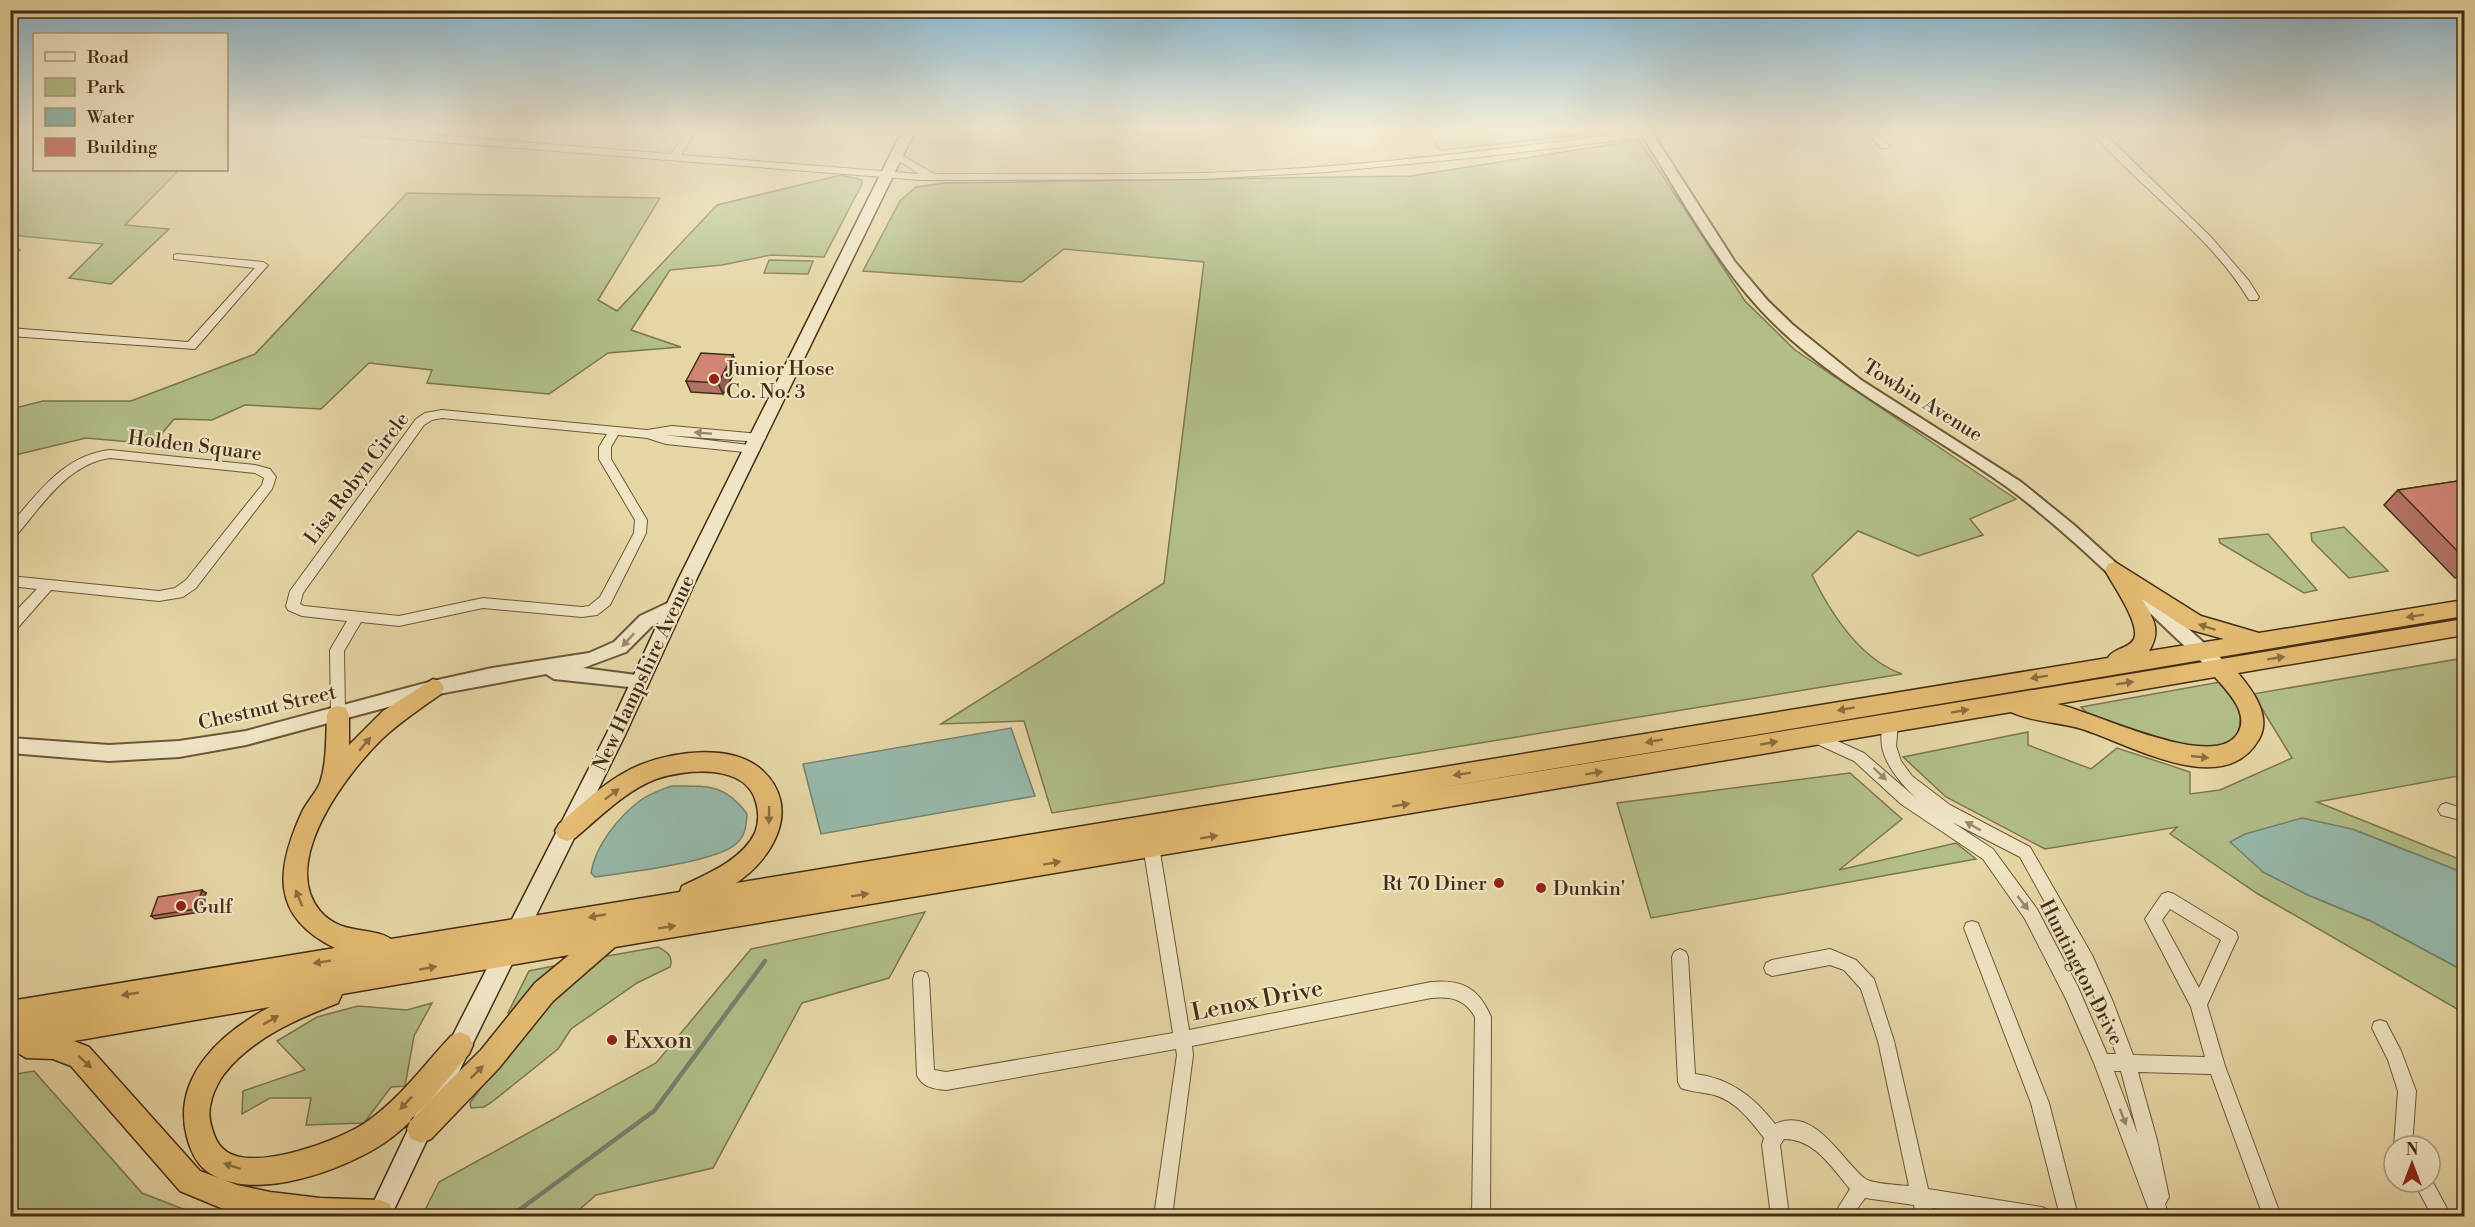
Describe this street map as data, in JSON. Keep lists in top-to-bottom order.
{
  "streets": {
    "main road": ["New Hampshire Avenue"],
    "street": [
      "Towbin Avenue",
      "Holden Square",
      "Lisa Robyn Circle",
      "Chestnut Street",
      "Huntington Drive",
      "Lenox Drive"
    ]
  },
  "crossings": [
    ["Lisa Robyn Circle", "New Hampshire Avenue"],
    ["New Hampshire Avenue", "Chestnut Street"]
  ],
  "places": [
    "Junior Hose Co. No. 3",
    "Rt 70 Diner",
    "Dunkin'",
    "Gulf",
    "Exxon"
  ],
  "legend": [
    "Road",
    "Park",
    "Water",
    "Building"
  ],
  "north": "top"
}
